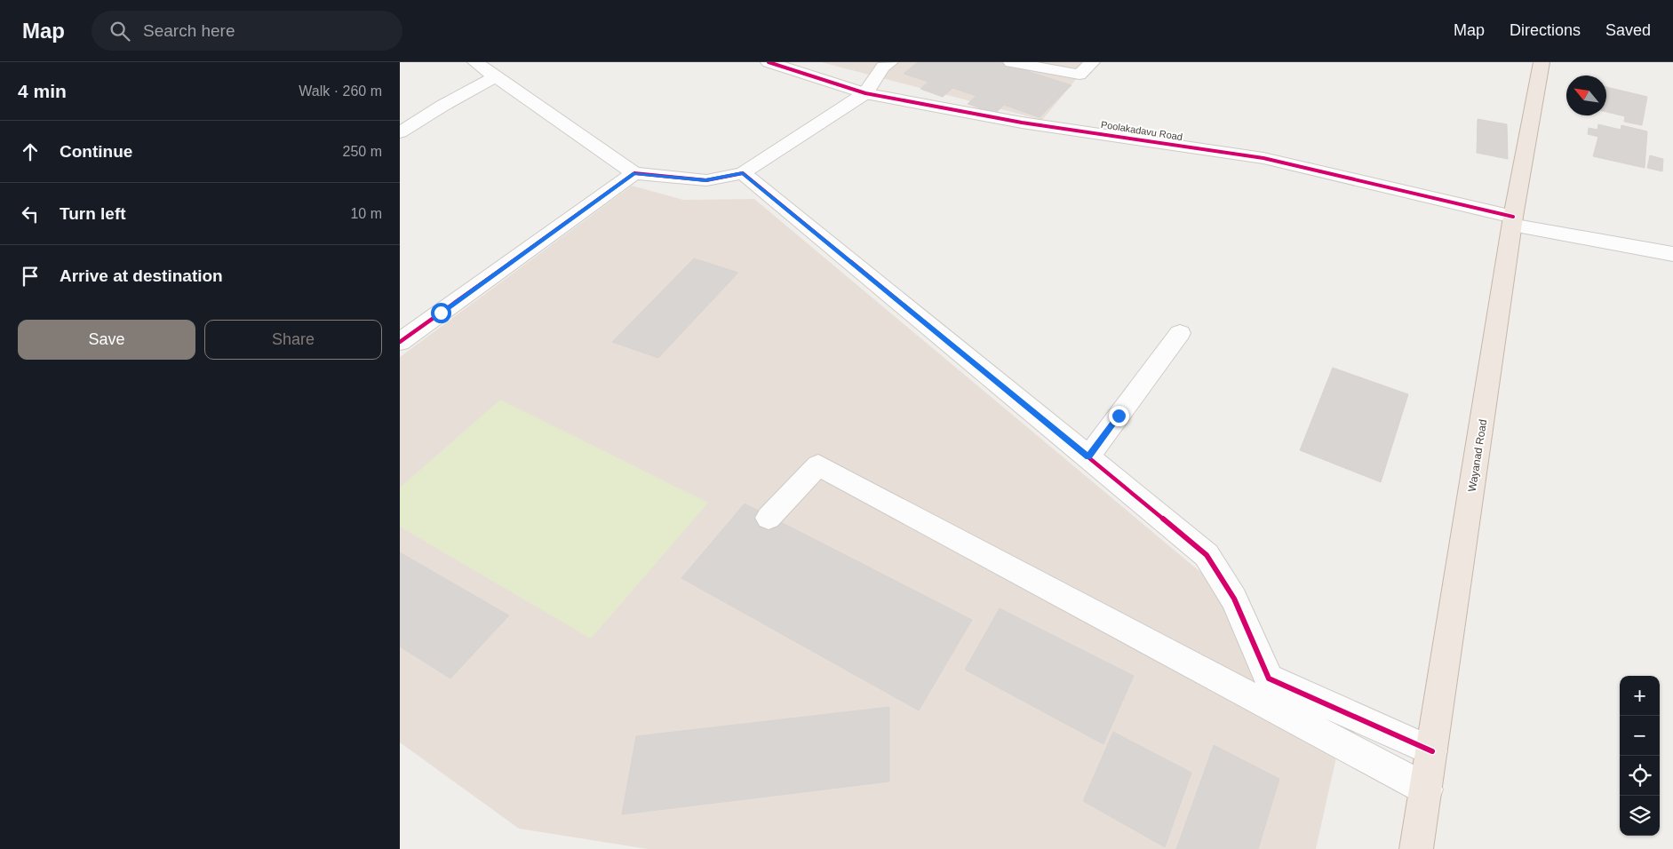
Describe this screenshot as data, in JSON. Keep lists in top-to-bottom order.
{
  "streets": {
    "highway": ["Wayanad Road"],
    "street": ["Poolakadavu Road"]
  },
  "crossings": [
    ["Poolakadavu Road", "Wayanad Road"]
  ],
  "north": "top left",
  "page": {
    "header": "Map",
    "search": "Search here",
    "nav": ["Map", "Directions", "Saved"],
    "heading": ["4 min", "Walk · 260 m"],
    "list": [
      ["Continue", "250 m"],
      ["Turn left", "10 m"],
      "Arrive at destination"
    ],
    "buttons": ["Save", "Share"],
    "map_buttons": ["+", "−"]
  }
}
